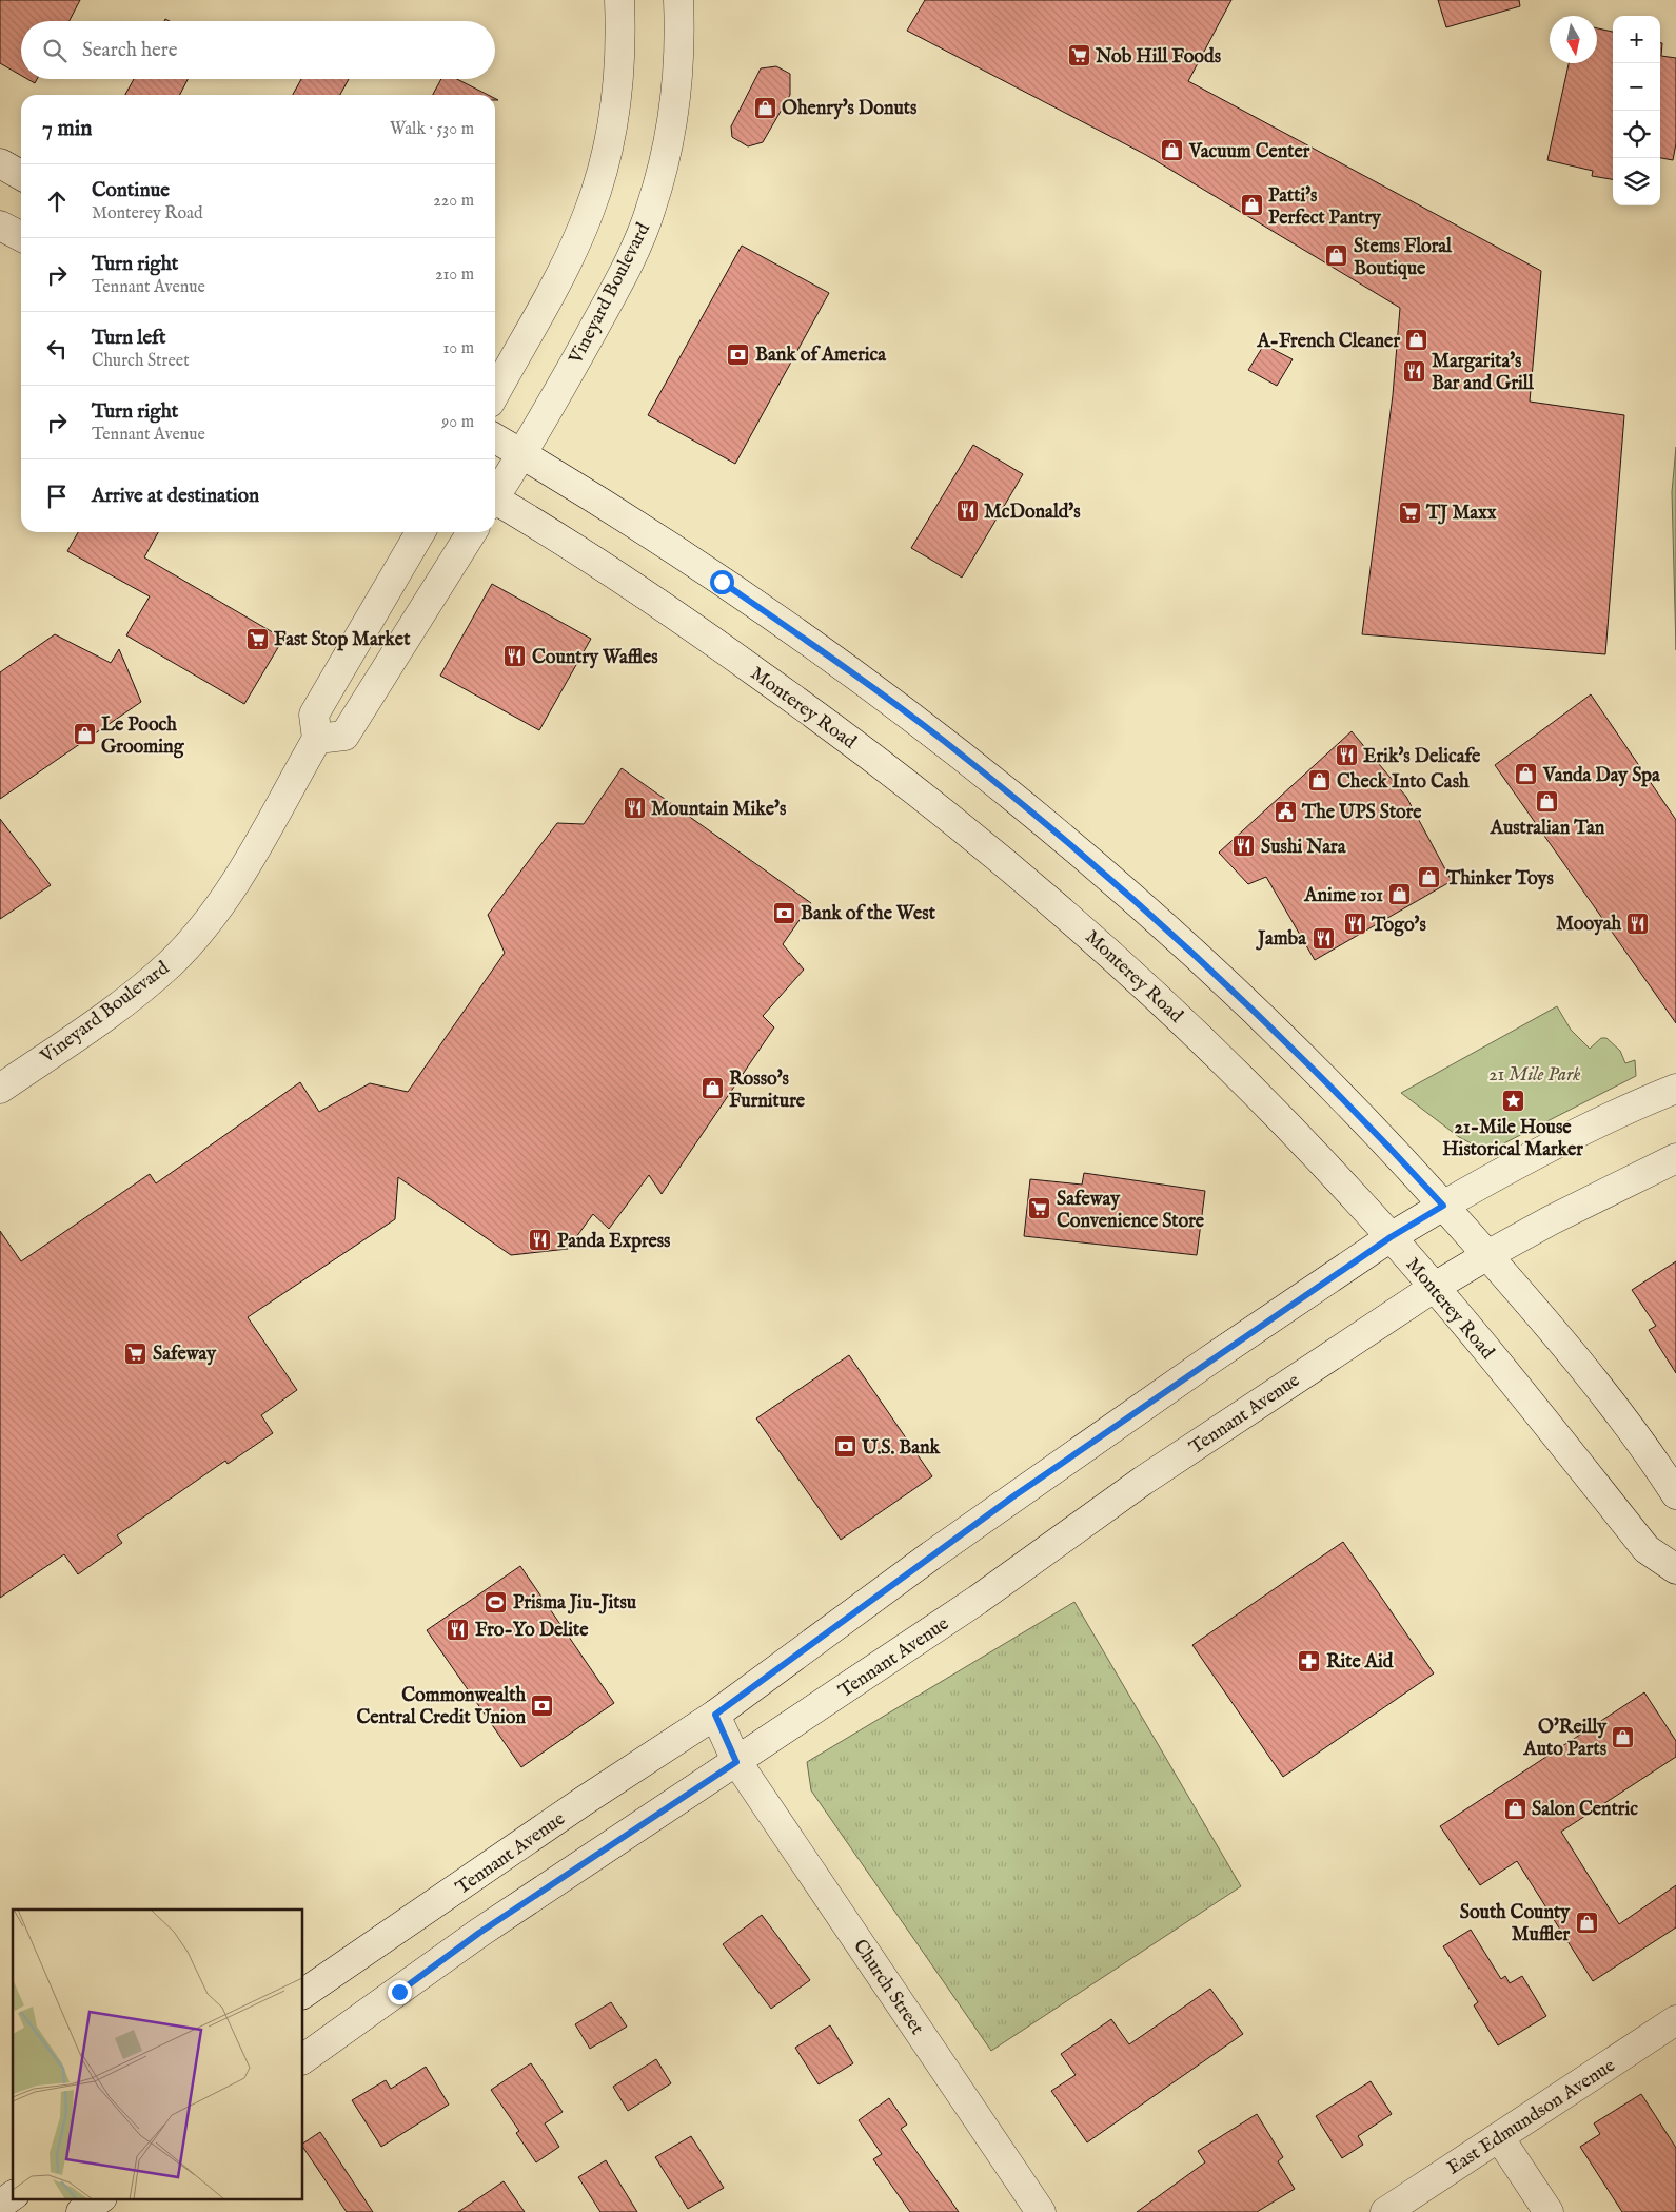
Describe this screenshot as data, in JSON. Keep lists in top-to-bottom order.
{
  "streets": {
    "main road": [
      "Vineyard Boulevard",
      "Monterey Road",
      "Tennant Avenue",
      "Church Street",
      "East Edmundson Avenue"
    ]
  },
  "crossings": [
    ["Monterey Road", "Tennant Avenue"],
    ["Tennant Avenue", "Church Street"]
  ],
  "parks": ["21 Mile Park"],
  "places": {
    "supermarket": [
      "Nob Hill Foods",
      "TJ Maxx",
      "Fast Stop Market",
      "Safeway Convenience Store",
      "Safeway"
    ],
    "shop": [
      "Ohenry's Donuts",
      "Vacuum Center",
      "Patti's Perfect Pantry",
      "Stems Floral Boutique",
      "A-French Cleaner",
      "Le Pooch Grooming",
      "Vanda Day Spa",
      "Check Into Cash",
      "Australian Tan",
      "Thinker Toys",
      "Anime 101",
      "Rosso's Furniture",
      "O'Reilly Auto Parts",
      "Salon Centric",
      "South County Muffler"
    ],
    "bank": [
      "Bank of America",
      "Bank of the West",
      "U.S. Bank",
      "Commonwealth Central Credit Union"
    ],
    "restaurant": [
      "Margarita's Bar and Grill",
      "McDonald's",
      "Country Waffles",
      "Erik's Delicafe",
      "Mountain Mike's",
      "Sushi Nara",
      "Mooyah",
      "Togo's",
      "Jamba",
      "Panda Express",
      "Fro-Yo Delite"
    ],
    "public building": ["The UPS Store"],
    "place": ["21-Mile House Historical Marker"],
    "sports": ["Prisma Jiu-Jitsu"],
    "pharmacy": ["Rite Aid"]
  },
  "north": "bottom",
  "page": {
    "map_buttons": ["+", "−"],
    "search": "Search here",
    "heading": ["7 min", "Walk · 530 m"],
    "list": [
      ["Continue", "Monterey Road", "220 m"],
      ["Turn right", "Tennant Avenue", "210 m"],
      ["Turn left", "Church Street", "10 m"],
      ["Turn right", "Tennant Avenue", "90 m"],
      "Arrive at destination"
    ]
  }
}
